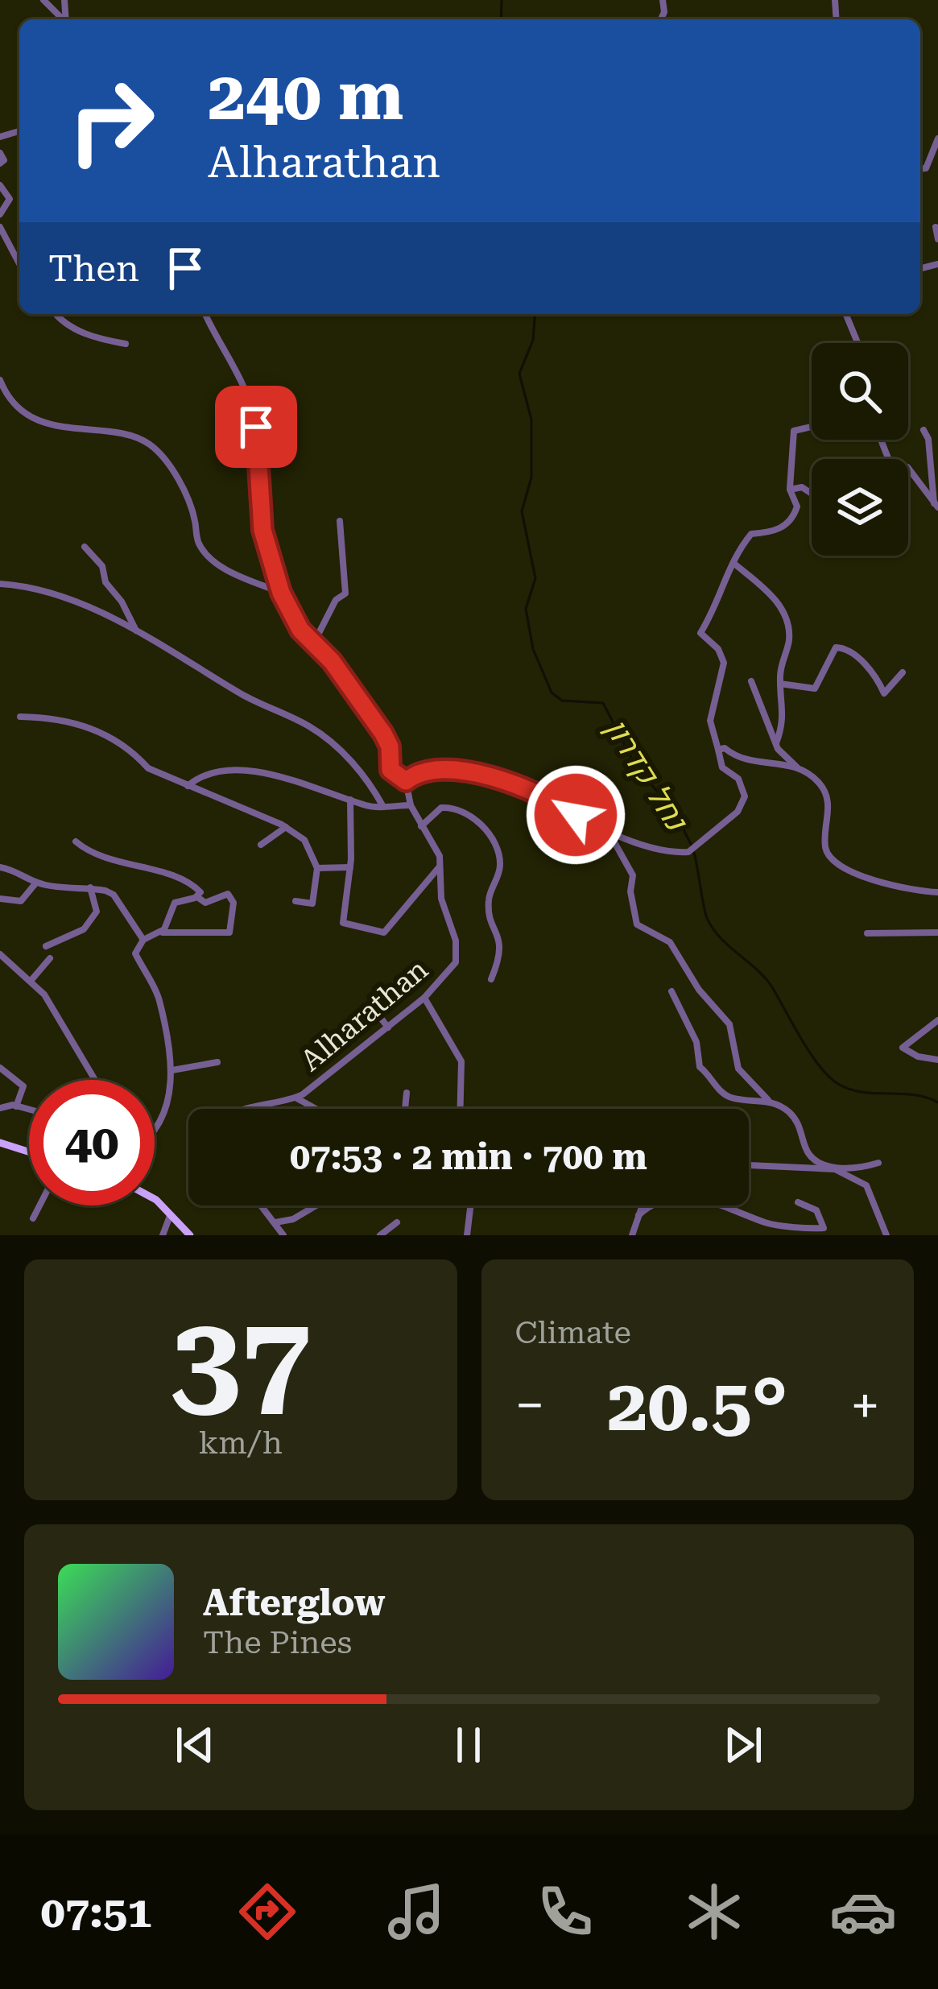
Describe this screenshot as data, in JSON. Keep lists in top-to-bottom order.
{
  "streets": {
    "street": ["Alharathan"]
  },
  "water": ["נחל קדרון"],
  "page": {
    "turn": ["240 m", "Alharathan"],
    "then": "Then",
    "limit": "40",
    "trip": "07:53 · 2 min · 700 m",
    "tile": [
      ["37", "km/h"],
      "Climate"
    ],
    "heat": ["−", "20.5°", "+"],
    "song": ["Afterglow", "The Pines"],
    "tabs": "07:51"
  }
}
